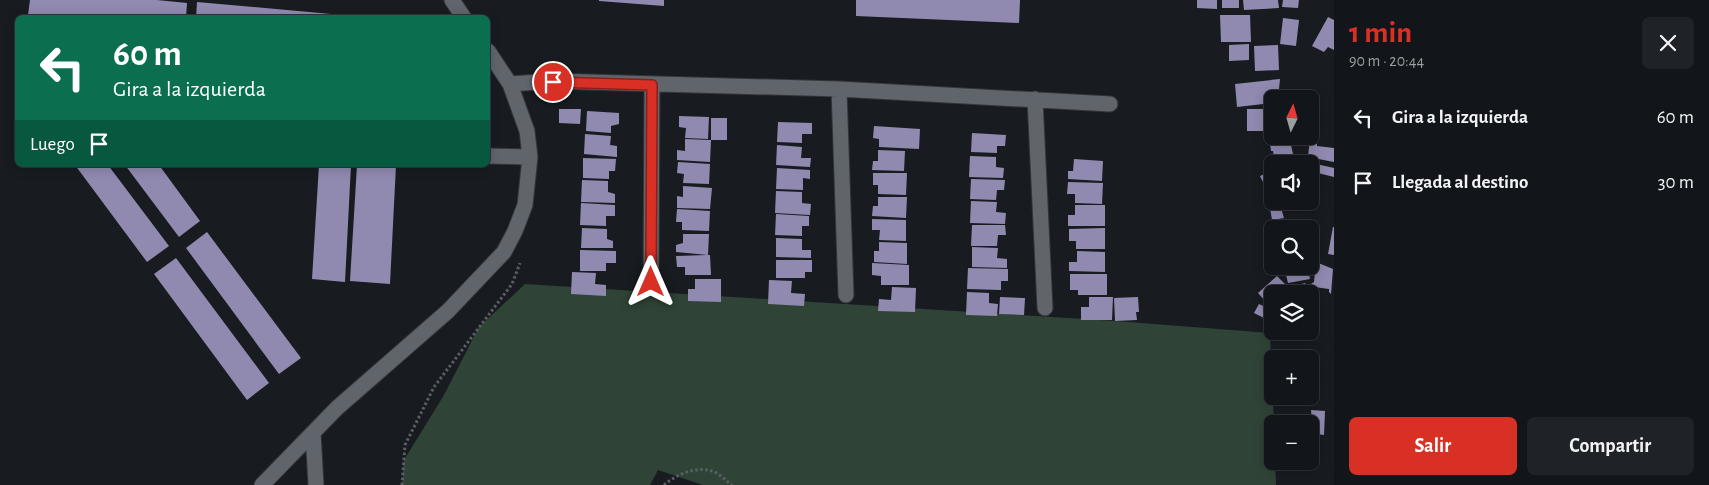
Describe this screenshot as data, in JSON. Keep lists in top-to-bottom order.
{
  "north": "top",
  "page": {
    "heading": ["1 min", "90 m · 20:44"],
    "turn": ["60 m", "Gira a la izquierda"],
    "list": [
      {
        "name": "Gira a la izquierda",
        "value": "60 m"
      },
      {
        "name": "Llegada al destino",
        "value": "30 m"
      }
    ],
    "map_buttons": ["+", "−"],
    "then": "Luego",
    "buttons": ["Salir", "Compartir"]
  }
}
